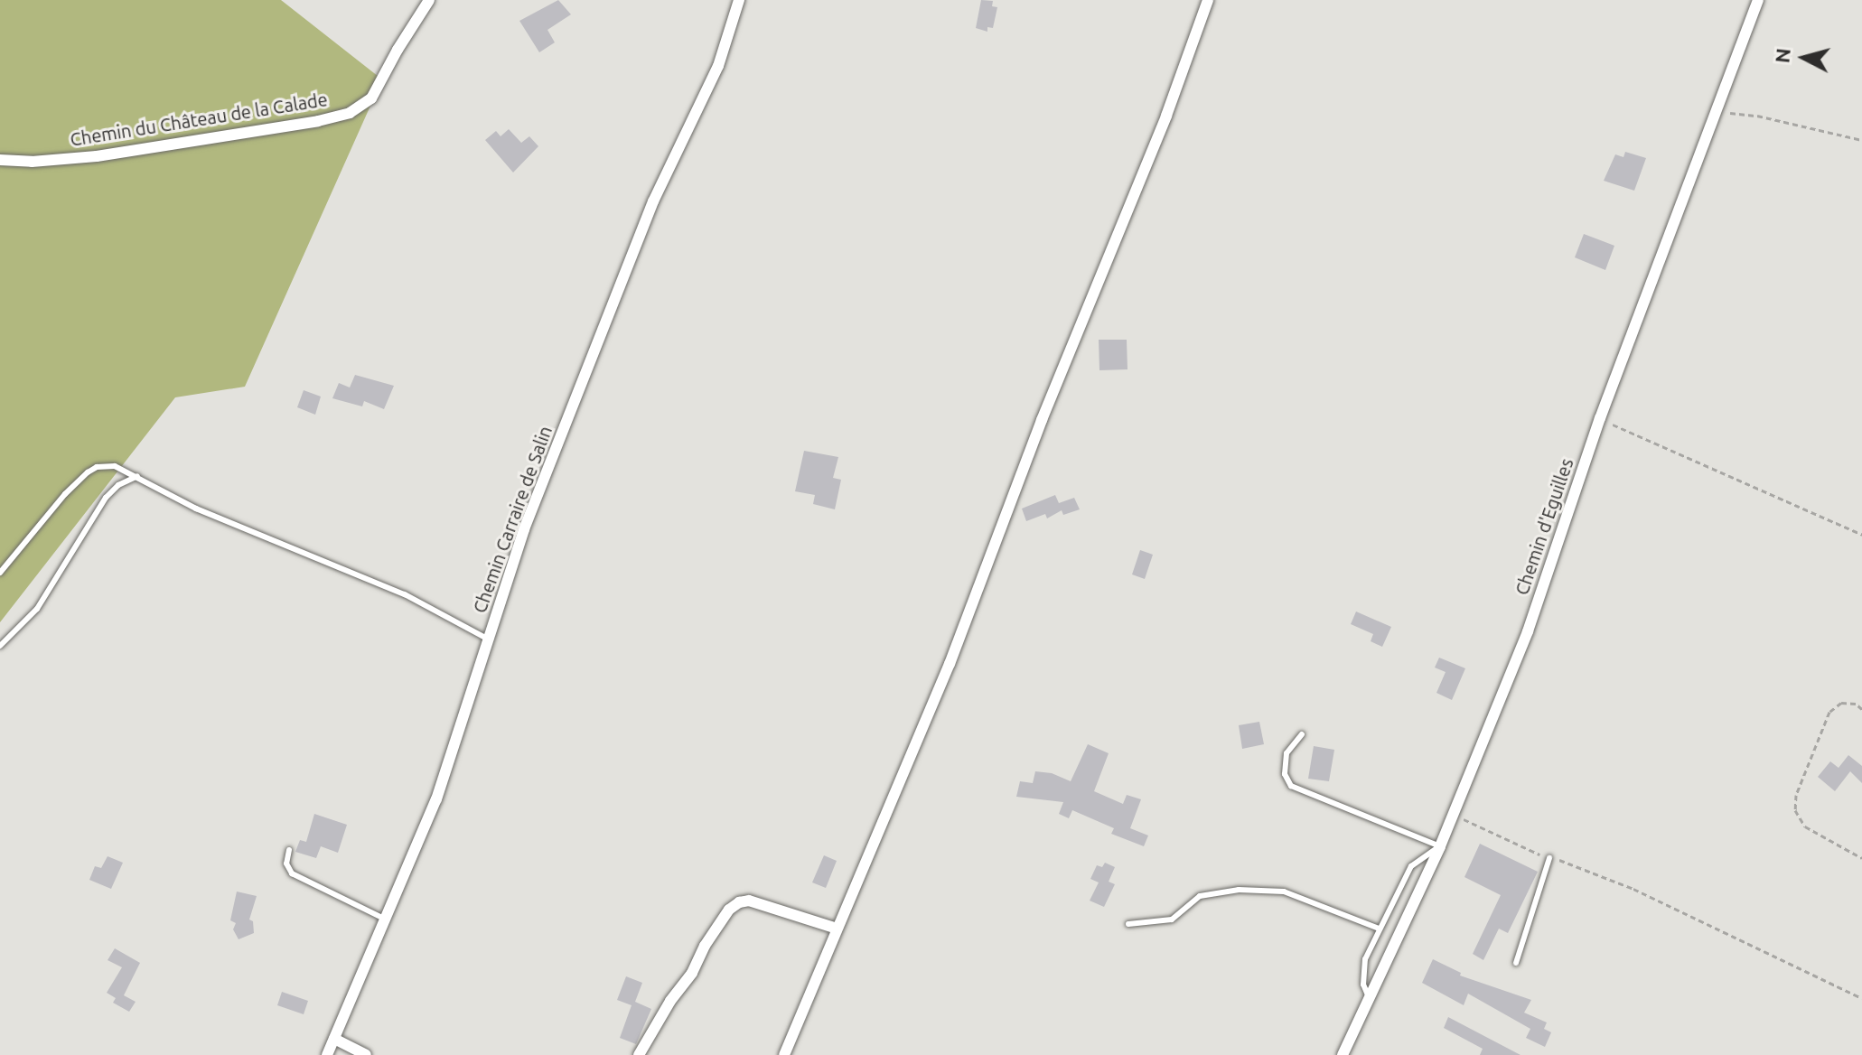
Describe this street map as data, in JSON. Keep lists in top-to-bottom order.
{
  "streets": {
    "street": ["Chemin du Château de la Calade", "Chemin Carraire de Salin", "Chemin d'Eguilles"]
  },
  "north": "left"
}
